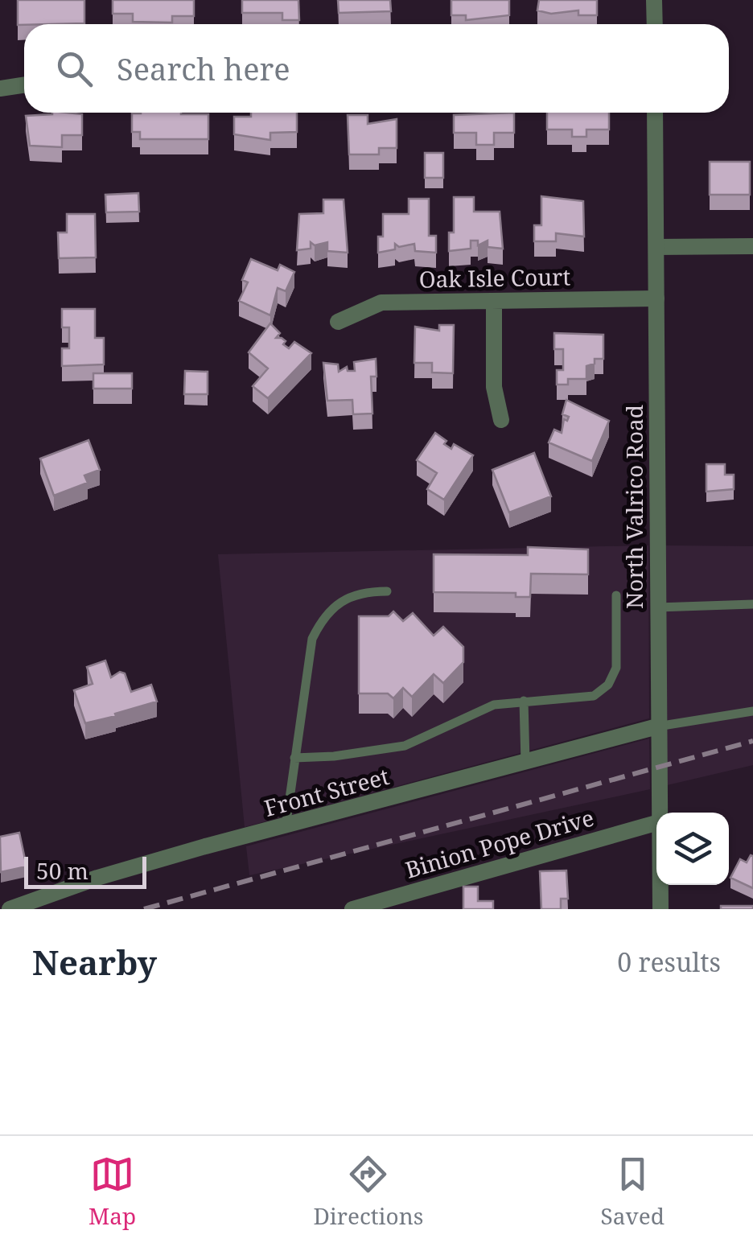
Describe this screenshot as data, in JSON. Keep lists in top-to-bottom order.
{
  "streets": {
    "street": [
      "Oak Isle Court",
      "North Valrico Road",
      "Front Street",
      "Binion Pope Drive"
    ]
  },
  "crossings": [
    ["Oak Isle Court", "North Valrico Road"],
    ["North Valrico Road", "Front Street"]
  ],
  "scale_bar": "50 m",
  "page": {
    "search": "Search here",
    "scale": "50 m",
    "heading": ["Nearby", "0 results"],
    "nav": ["Map", "Directions", "Saved"]
  }
}
